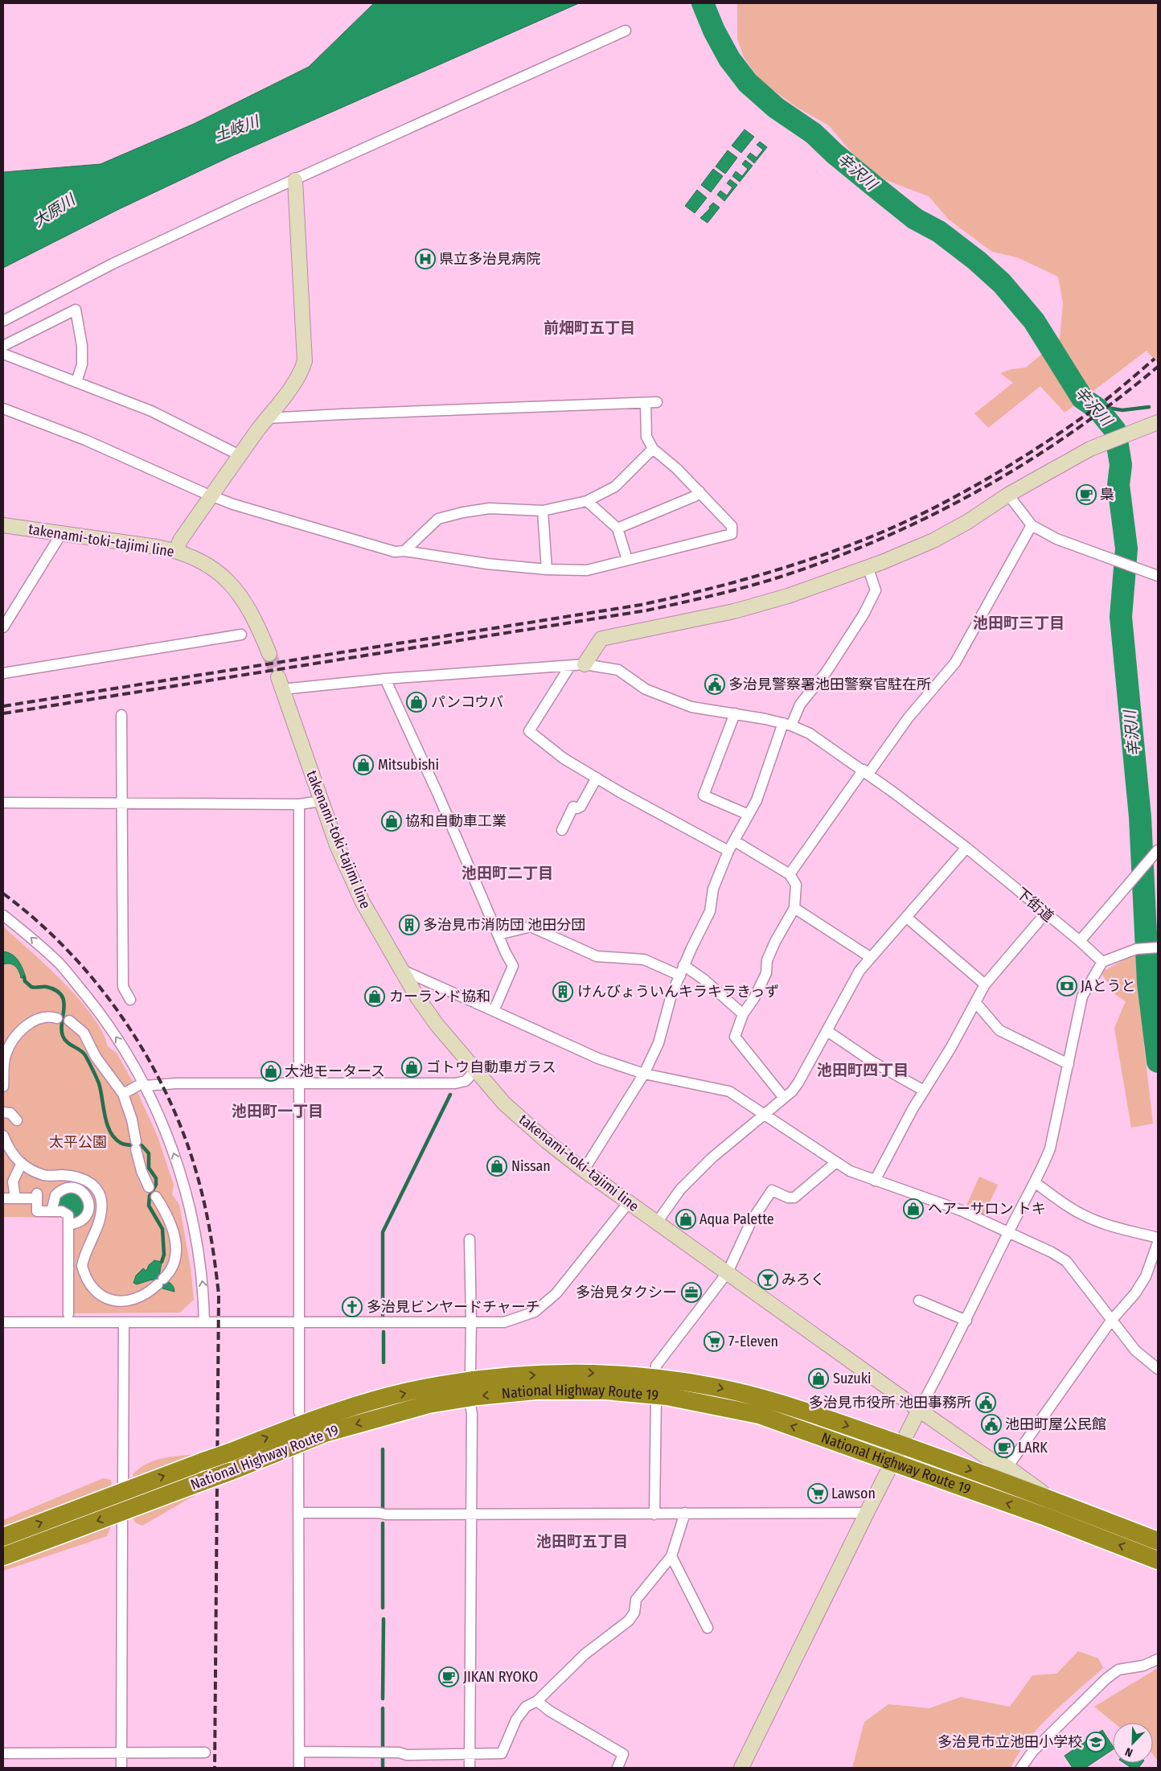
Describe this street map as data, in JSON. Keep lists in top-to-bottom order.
{
  "streets": {
    "highway": ["National Highway Route 19"],
    "main road": ["takenami-toki-tajimi line"],
    "street": ["下街道"]
  },
  "crossings": [
    ["takenami-toki-tajimi line", "下街道"],
    ["takenami-toki-tajimi line", "National Highway Route 19"]
  ],
  "districts": [
    "前畑町五丁目",
    "池田町三丁目",
    "池田町二丁目",
    "池田町四丁目",
    "池田町一丁目",
    "池田町五丁目"
  ],
  "water": ["土岐川", "辛沢川", "大原川"],
  "parks": ["太平公園"],
  "places": {
    "hospital": ["県立多治見病院"],
    "cafe": ["梟", "LARK", "JIKAN RYOKO"],
    "public building": ["多治見警察署池田警察官駐在所", "多治見市役所 池田事務所", "池田町屋公民館"],
    "shop": [
      "パンコウバ",
      "Mitsubishi",
      "協和自動車工業",
      "カーランド協和",
      "ゴトウ自動車ガラス",
      "大池モータース",
      "Nissan",
      "ヘアーサロン トキ",
      "Aqua Palette",
      "Suzuki"
    ],
    "building": ["多治見市消防団 池田分団", "けんびょういんキラキラきっず"],
    "bank": ["JAとうと"],
    "bar": ["みろく"],
    "office": ["多治見タクシー"],
    "church": ["多治見ビンヤードチャーチ"],
    "supermarket": ["7-Eleven", "Lawson"],
    "school or university": ["多治見市立池田小学校"]
  },
  "north": "bottom left"
}
